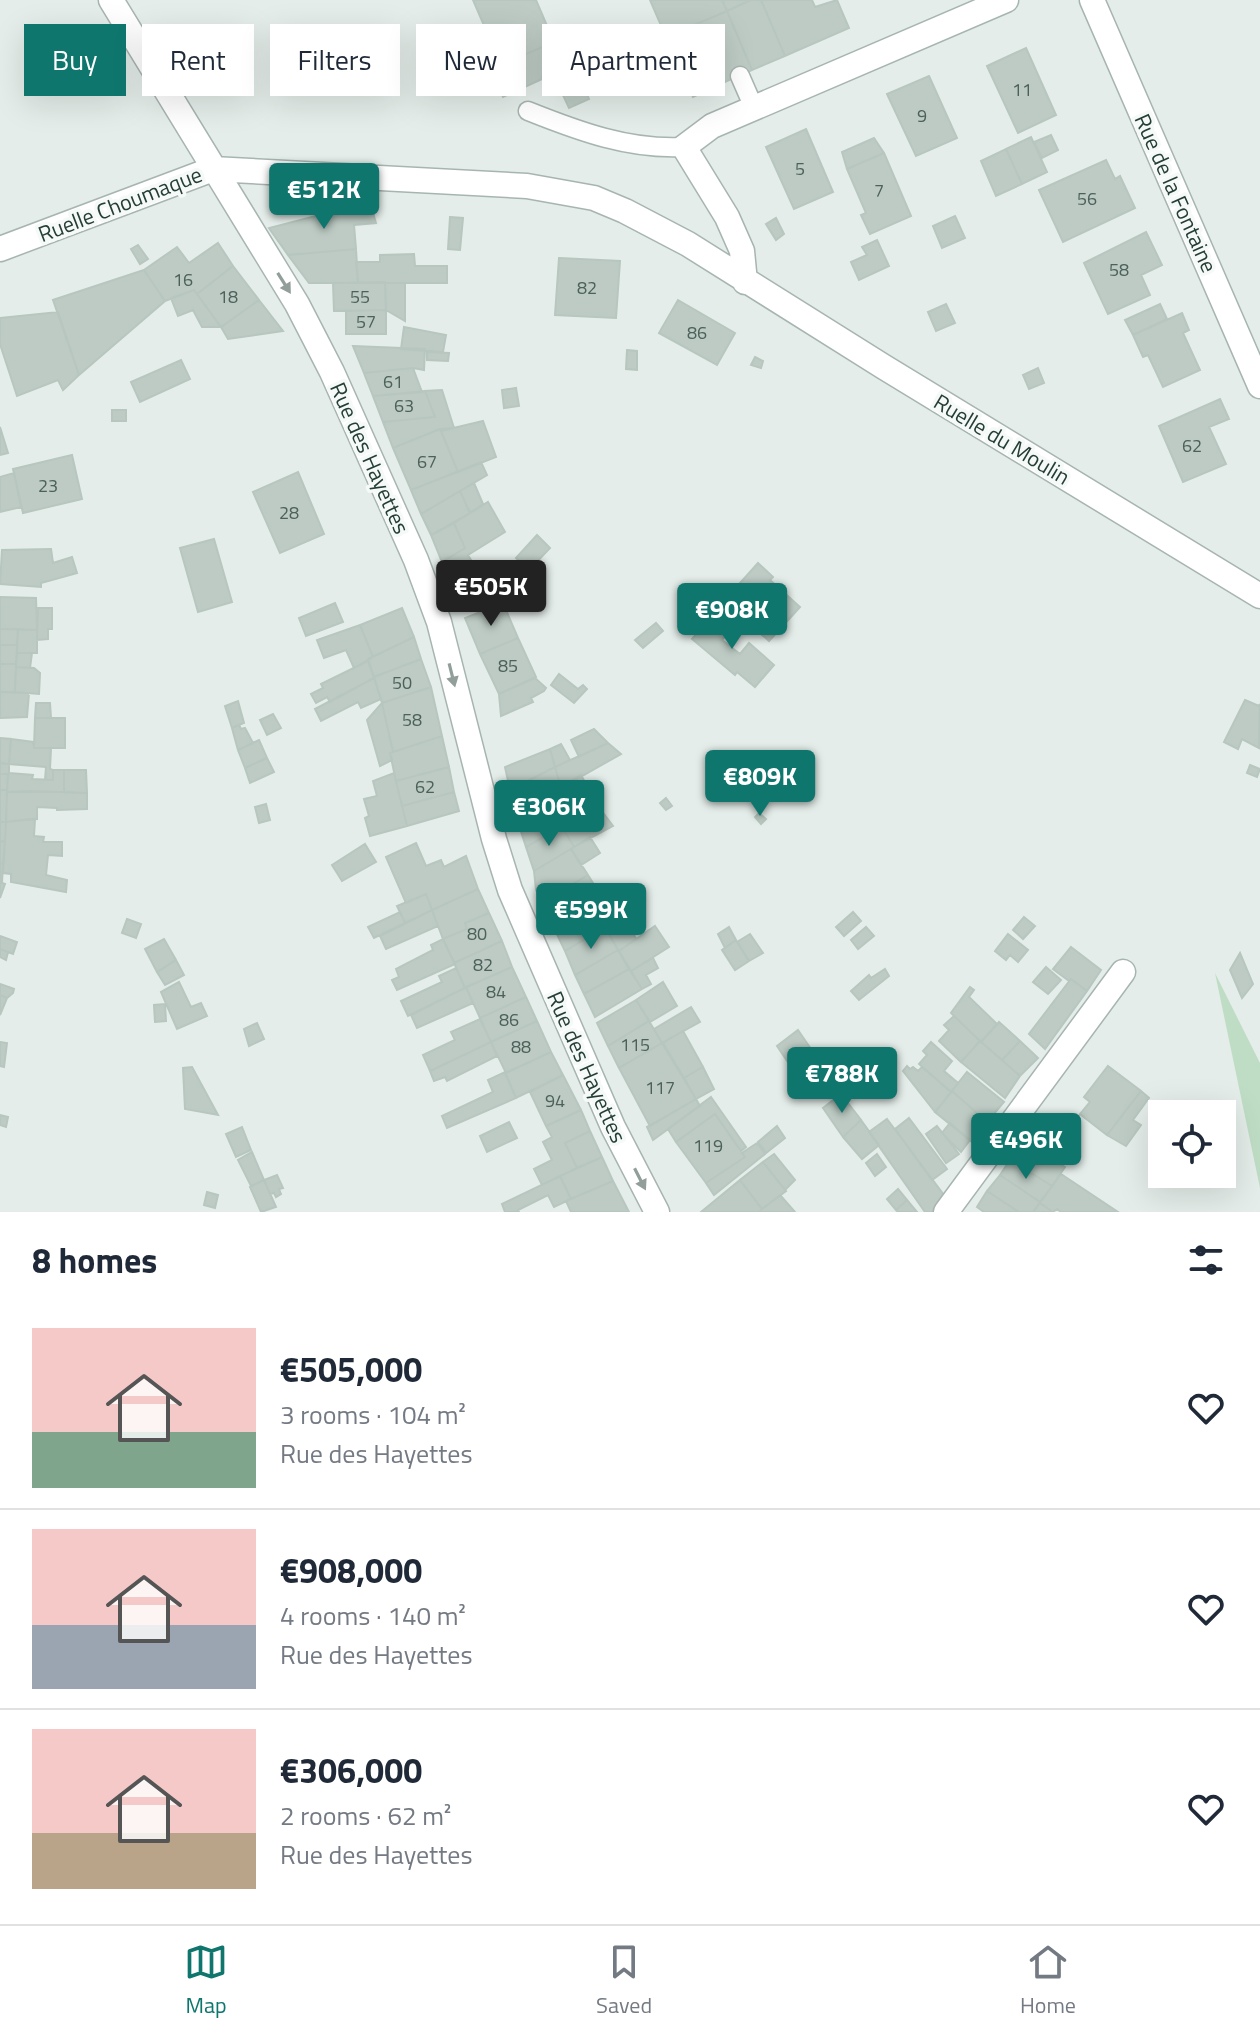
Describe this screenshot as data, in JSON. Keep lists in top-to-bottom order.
{
  "streets": {
    "street": [
      "Rue de la Fontaine",
      "Ruelle Choumaque",
      "Ruelle du Moulin",
      "Rue des Hayettes"
    ]
  },
  "crossings": [
    ["Ruelle Choumaque", "Ruelle du Moulin"],
    ["Ruelle Choumaque", "Rue des Hayettes"]
  ],
  "one_way": ["Rue des Hayettes"],
  "house_numbers": [
    "11",
    "9",
    "5",
    "7",
    "56",
    "58",
    "16",
    "82",
    "18",
    "55",
    "57",
    "86",
    "61",
    "63",
    "62",
    "67",
    "23",
    "28",
    "85",
    "50",
    "58",
    "62",
    "80",
    "82",
    "84",
    "86",
    "115",
    "88",
    "117",
    "94",
    "119"
  ],
  "page": {
    "chip": [
      "Buy",
      "Rent",
      "Filters",
      "New",
      "Apartment"
    ],
    "price": [
      "€512K",
      "€505K",
      "€908K",
      "€809K",
      "€306K",
      "€599K",
      "€788K",
      "€496K"
    ],
    "heading": "8 homes",
    "list": [
      {
        "name": "€505,000",
        "note": "3 rooms · 104 m² · Rue des Hayettes"
      },
      {
        "name": "€908,000",
        "note": "4 rooms · 140 m² · Rue des Hayettes"
      },
      {
        "name": "€306,000",
        "note": "2 rooms · 62 m² · Rue des Hayettes"
      }
    ],
    "tabs": ["Map", "Saved", "Home"]
  }
}
